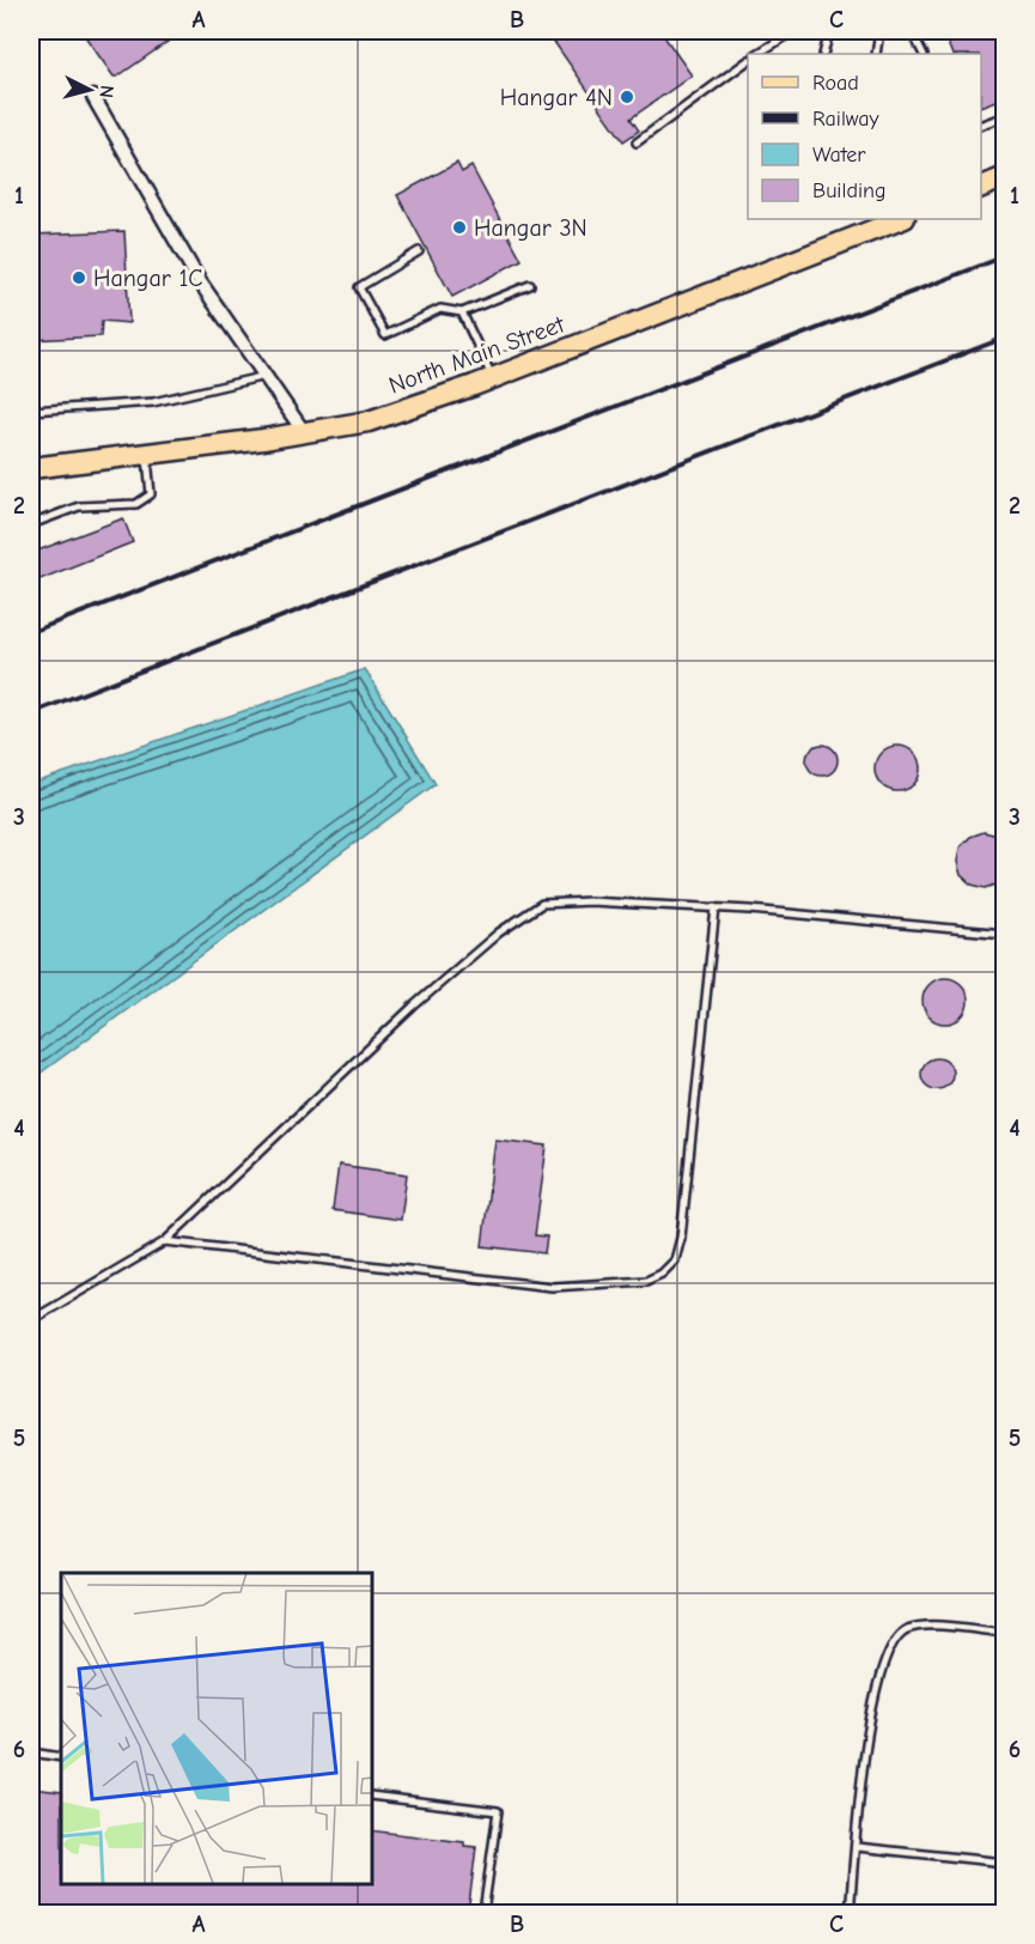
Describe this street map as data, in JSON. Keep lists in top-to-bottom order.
{
  "streets": {
    "main road": ["North Main Street"]
  },
  "places": ["Hangar 4N", "Hangar 3N", "Hangar 1C"],
  "legend": [
    "Road",
    "Railway",
    "Water",
    "Building"
  ],
  "north": "right",
  "grid": {
    "columns": ["A", "B", "C"],
    "rows": [
      "1",
      "2",
      "3",
      "4",
      "5",
      "6"
    ]
  }
}
